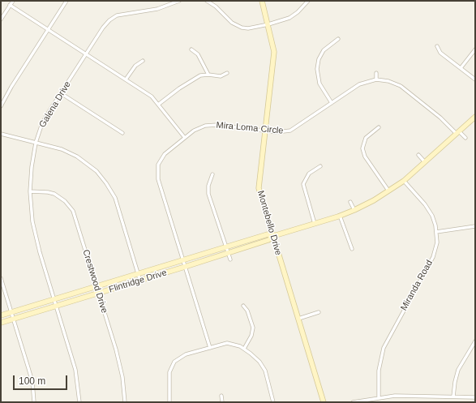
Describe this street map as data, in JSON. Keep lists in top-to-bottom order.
{
  "streets": {
    "street": [
      "Galena Drive",
      "Mira Loma Circle",
      "Montebello Drive",
      "Crestwood Drive",
      "Flintridge Drive",
      "Miranda Road"
    ]
  },
  "crossings": [
    ["Galena Drive", "Crestwood Drive"],
    ["Galena Drive", "Flintridge Drive"],
    ["Mira Loma Circle", "Montebello Drive"],
    ["Mira Loma Circle", "Flintridge Drive"],
    ["Montebello Drive", "Flintridge Drive"],
    ["Crestwood Drive", "Flintridge Drive"],
    ["Flintridge Drive", "Miranda Road"]
  ],
  "scale_bar": "100 m"
}
